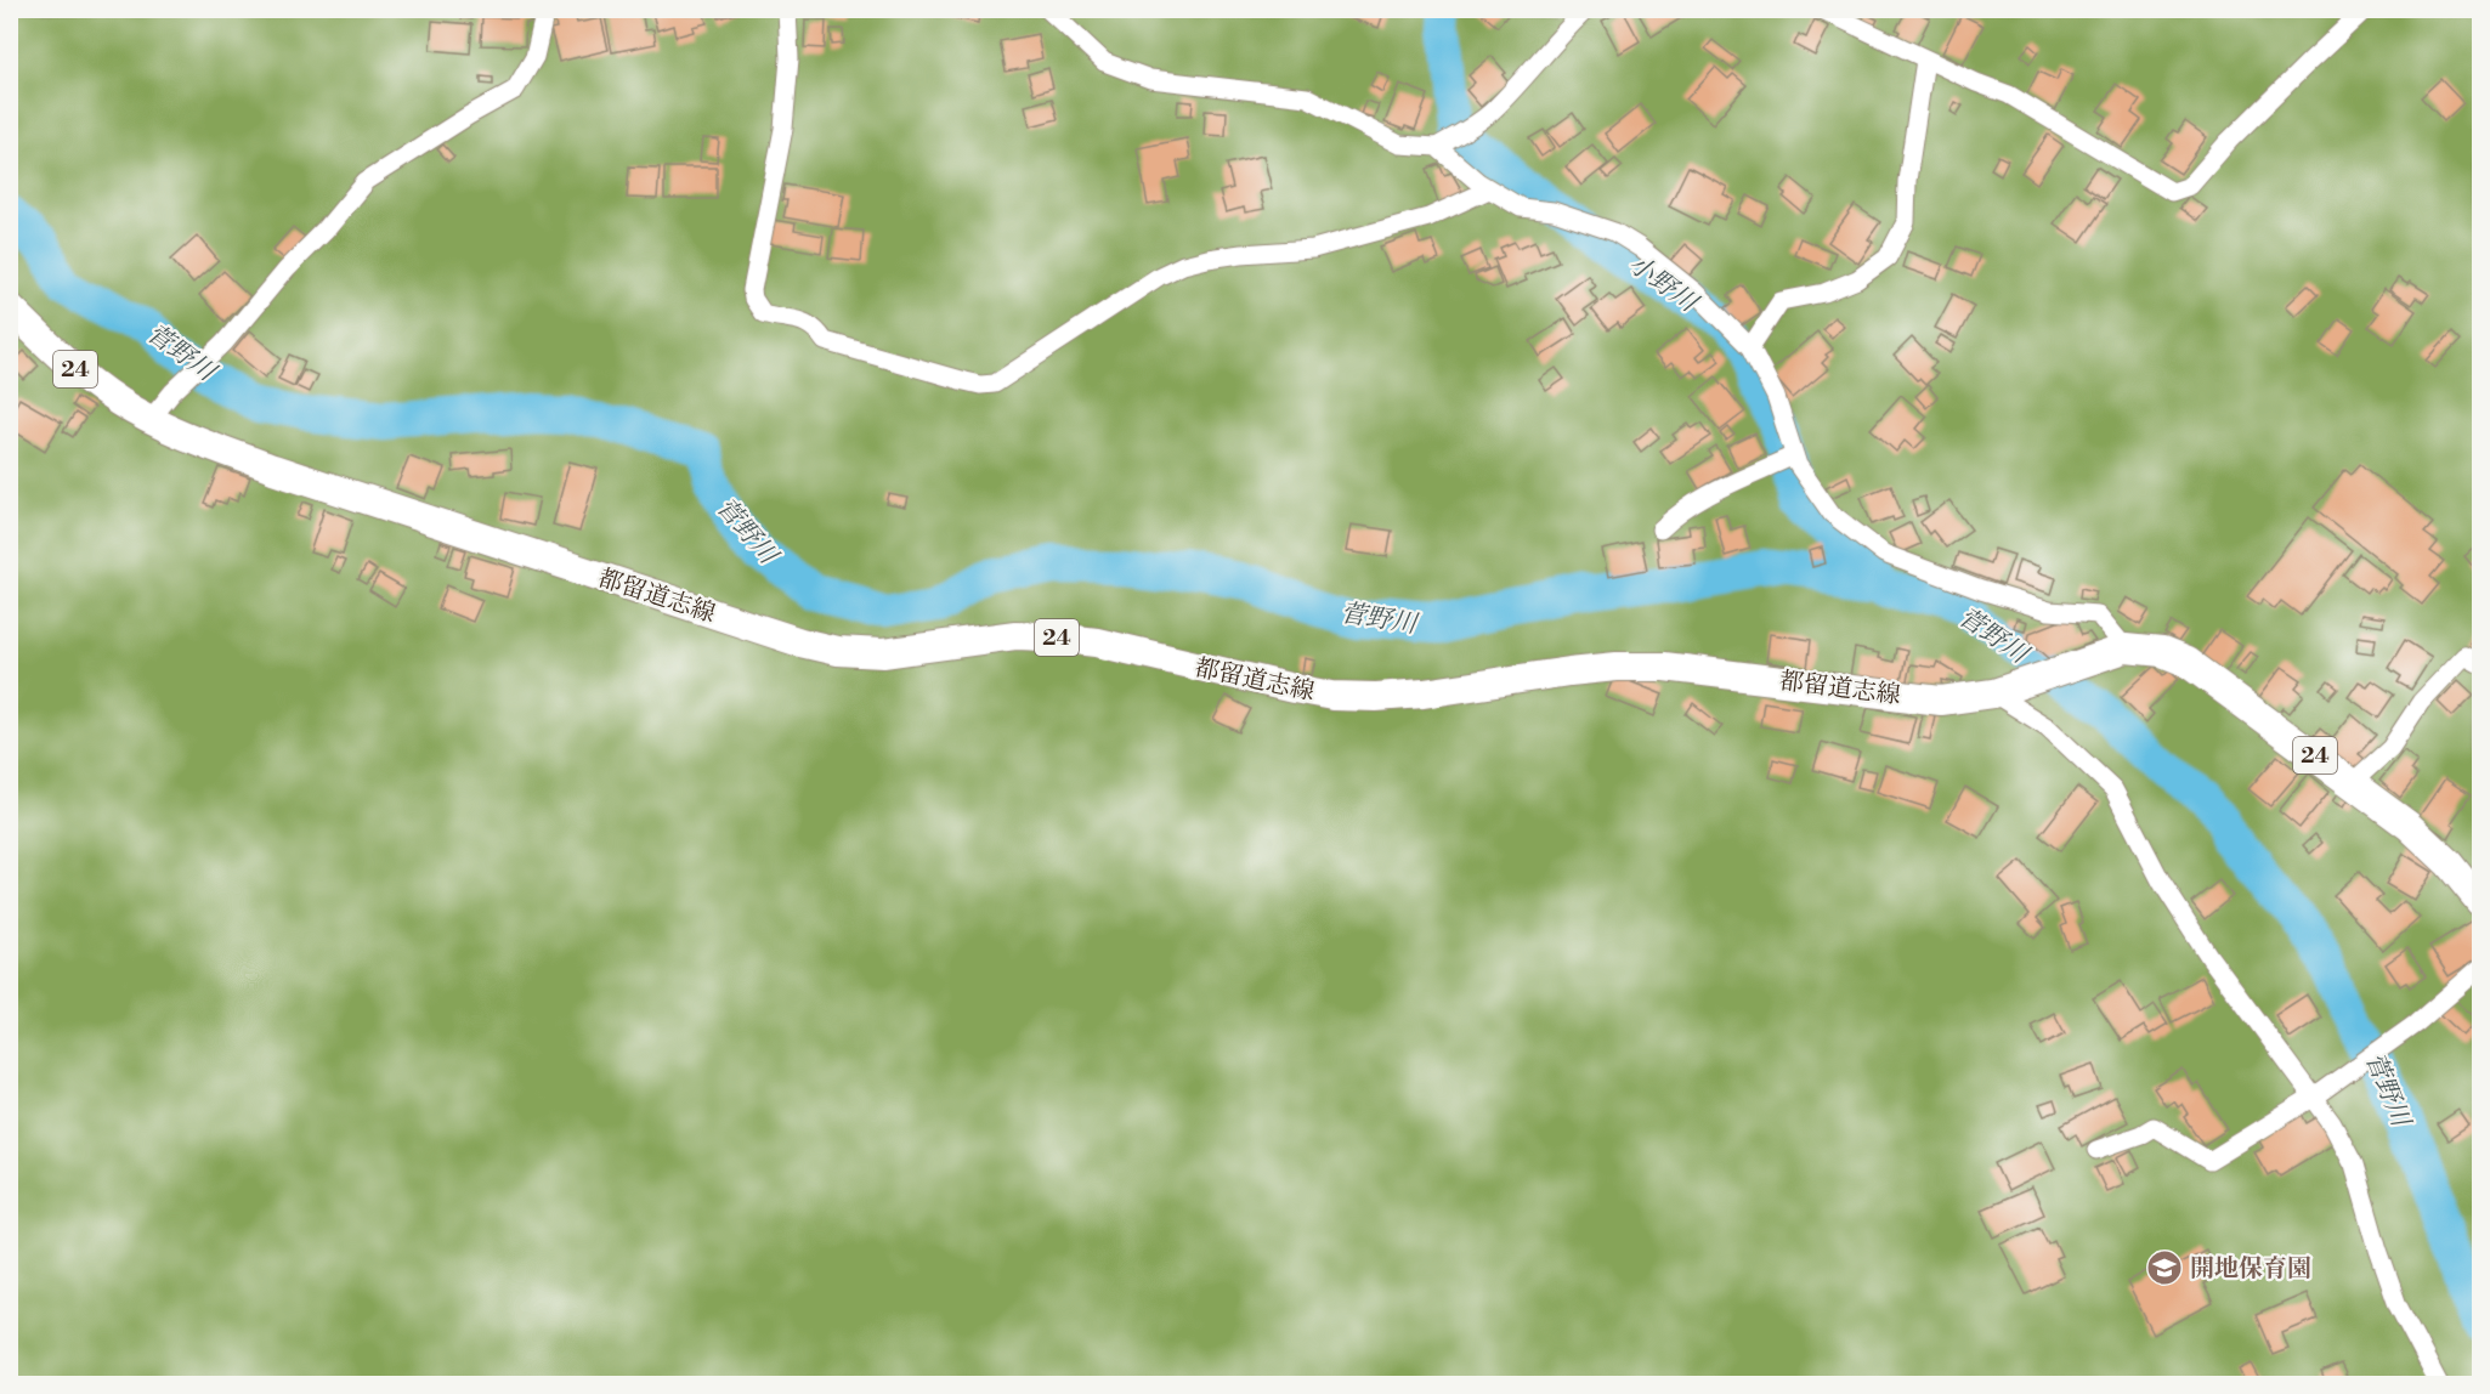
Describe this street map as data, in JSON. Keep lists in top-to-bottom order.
{
  "streets": {
    "main road": ["24", "都留道志線"]
  },
  "water": ["小野川", "菅野川"],
  "places": {
    "school or university": ["開地保育園"]
  }
}
